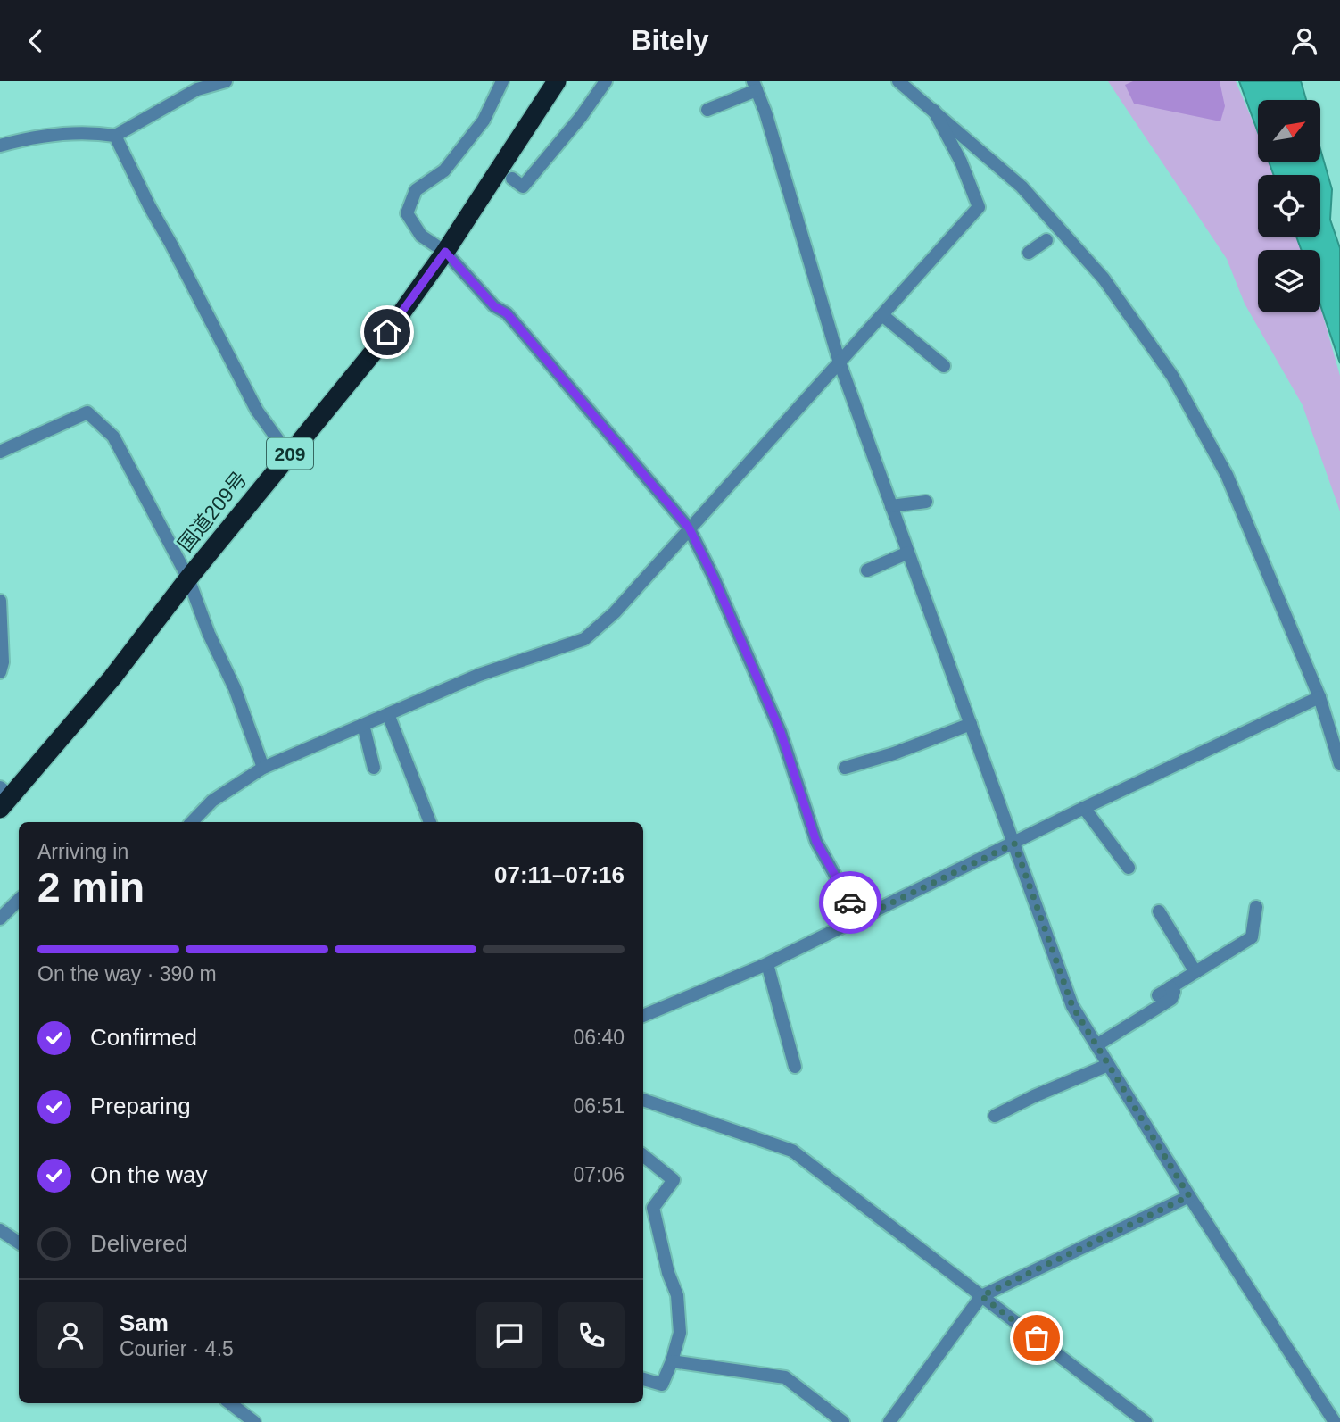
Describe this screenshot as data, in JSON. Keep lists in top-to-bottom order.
{
  "streets": {
    "highway": ["209", "国道209号"]
  },
  "north": "top right",
  "page": {
    "header": "Bitely",
    "heading": ["2 min", "Arriving in", "07:11–07:16"],
    "panel": ["Sam", "Courier · 4.5"],
    "bar": "On the way · 390 m",
    "list": [
      ["Confirmed", "06:40"],
      ["Preparing", "06:51"],
      ["On the way", "07:06"],
      "Delivered"
    ]
  }
}
